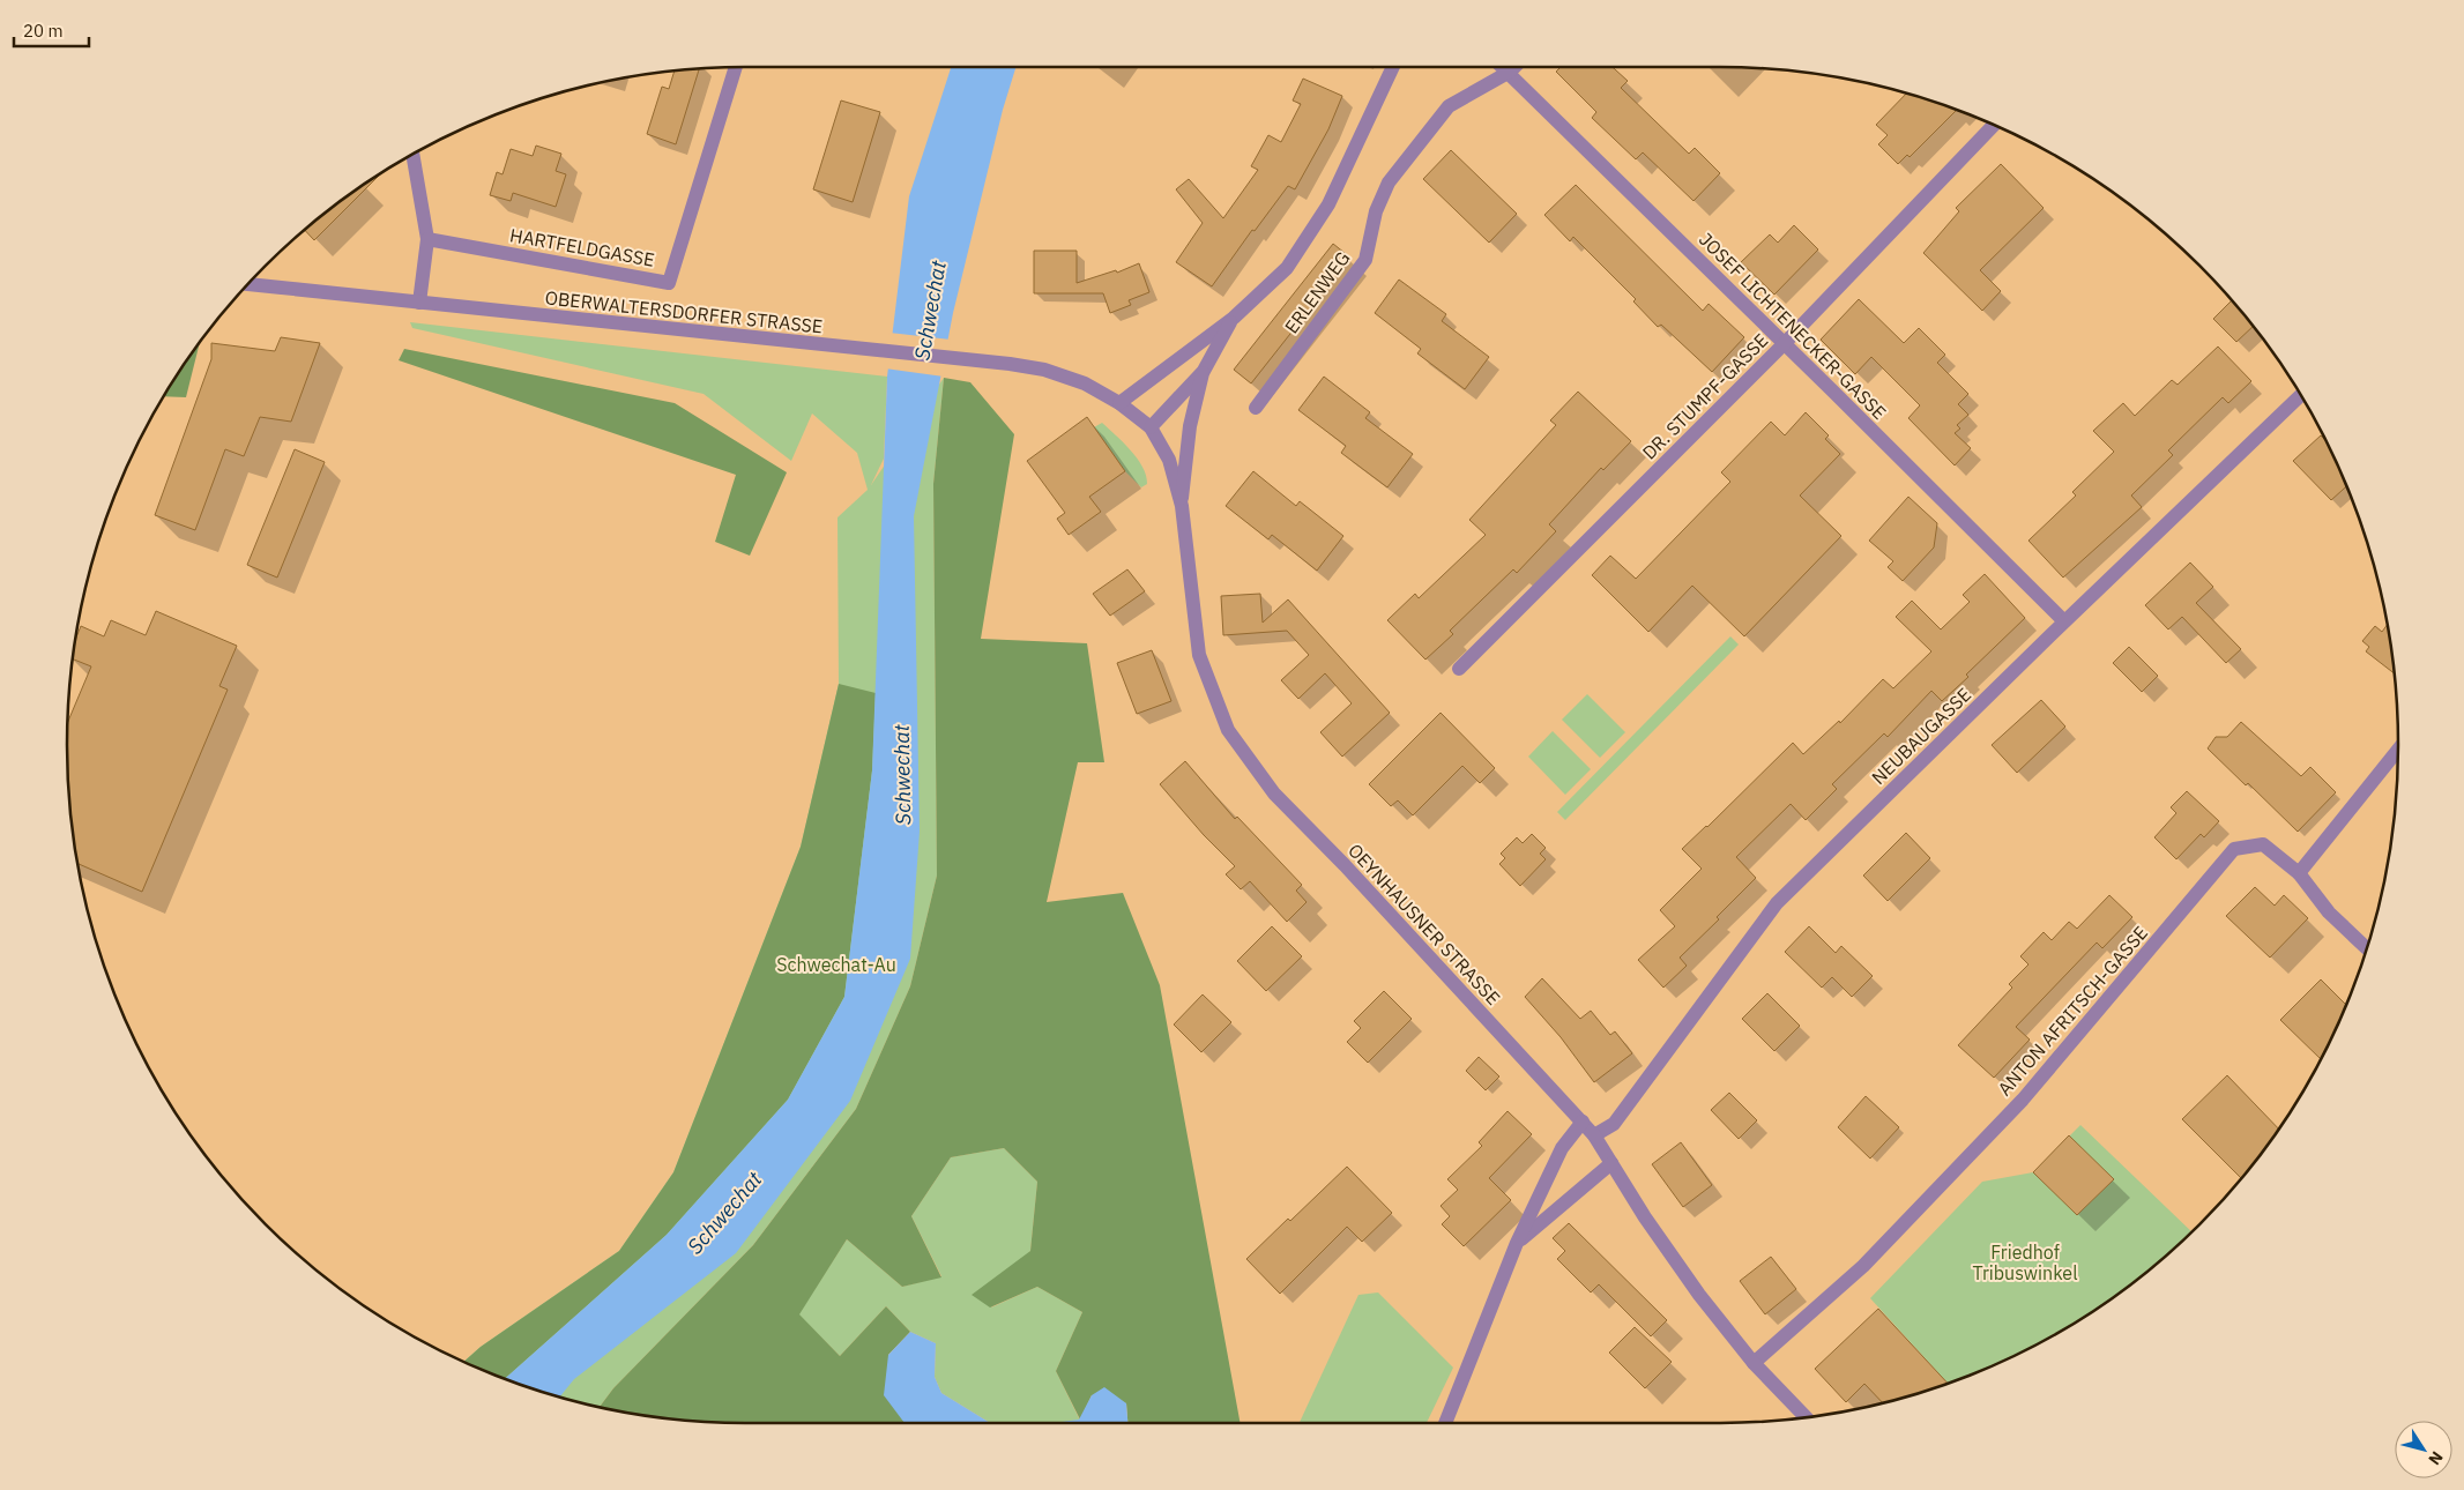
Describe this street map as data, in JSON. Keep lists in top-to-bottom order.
{
  "streets": {
    "street": [
      "HARTFELDGASSE",
      "ERLENWEG",
      "OBERWALTERSDORFER STRASSE",
      "JOSEF LICHTENECKER-GASSE",
      "DR. STUMPF-GASSE",
      "NEUBAUGASSE",
      "OEYNHAUSNER STRASSE",
      "ANTON AFRITSCH-GASSE"
    ]
  },
  "crossings": [
    ["ERLENWEG", "JOSEF LICHTENECKER-GASSE"],
    ["OBERWALTERSDORFER STRASSE", "OEYNHAUSNER STRASSE"],
    ["JOSEF LICHTENECKER-GASSE", "DR. STUMPF-GASSE"],
    ["JOSEF LICHTENECKER-GASSE", "NEUBAUGASSE"],
    ["NEUBAUGASSE", "OEYNHAUSNER STRASSE"],
    ["OEYNHAUSNER STRASSE", "ANTON AFRITSCH-GASSE"]
  ],
  "water": ["Schwechat"],
  "parks": ["Schwechat-Au", "Friedhof Tribuswinkel"],
  "scale_bar": "20 m",
  "north": "bottom right"
}
